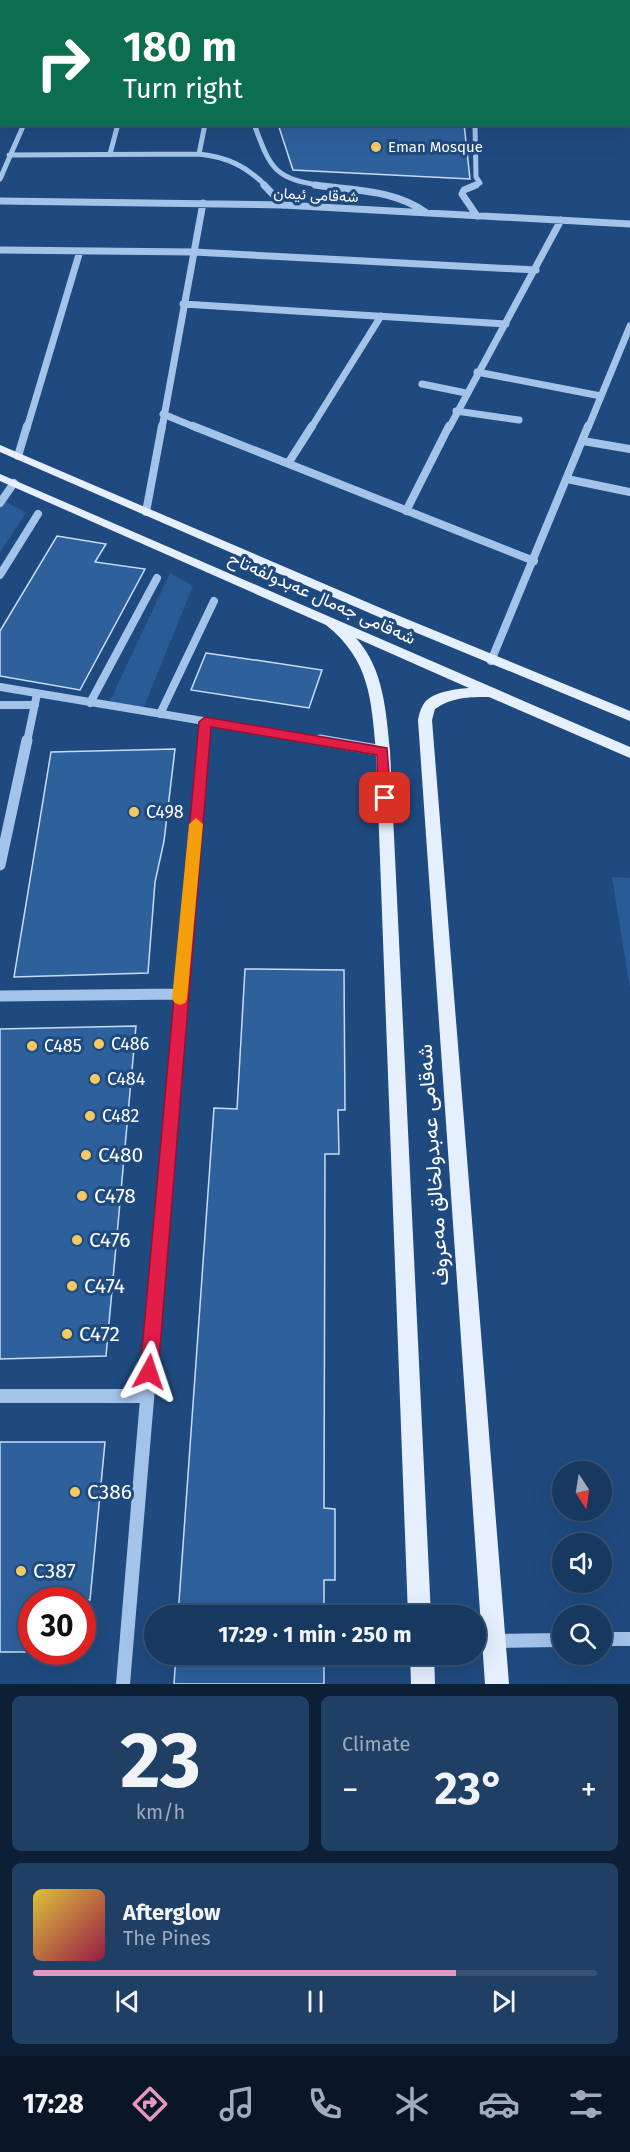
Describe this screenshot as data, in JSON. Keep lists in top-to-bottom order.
{
  "streets": {
    "main road": ["شەقامی جەمال عەبدولفەتاح", "شەقامی عەبدولخالق مەعروف"],
    "street": ["شەقامی ئیمان"]
  },
  "crossings": [
    ["شەقامی جەمال عەبدولفەتاح", "شەقامی عەبدولخالق مەعروف"]
  ],
  "places": [
    "Eman Mosque",
    "C498",
    "C486",
    "C485",
    "C484",
    "C482",
    "C480",
    "C478",
    "C476",
    "C474",
    "C472",
    "C386",
    "C387"
  ],
  "north": "bottom",
  "page": {
    "turn": ["180 m", "Turn right"],
    "limit": "30",
    "trip": "17:29 · 1 min · 250 m",
    "tile": [
      ["23", "km/h"],
      "Climate"
    ],
    "heat": ["−", "23°", "+"],
    "song": ["Afterglow", "The Pines"],
    "tabs": "17:28"
  }
}
